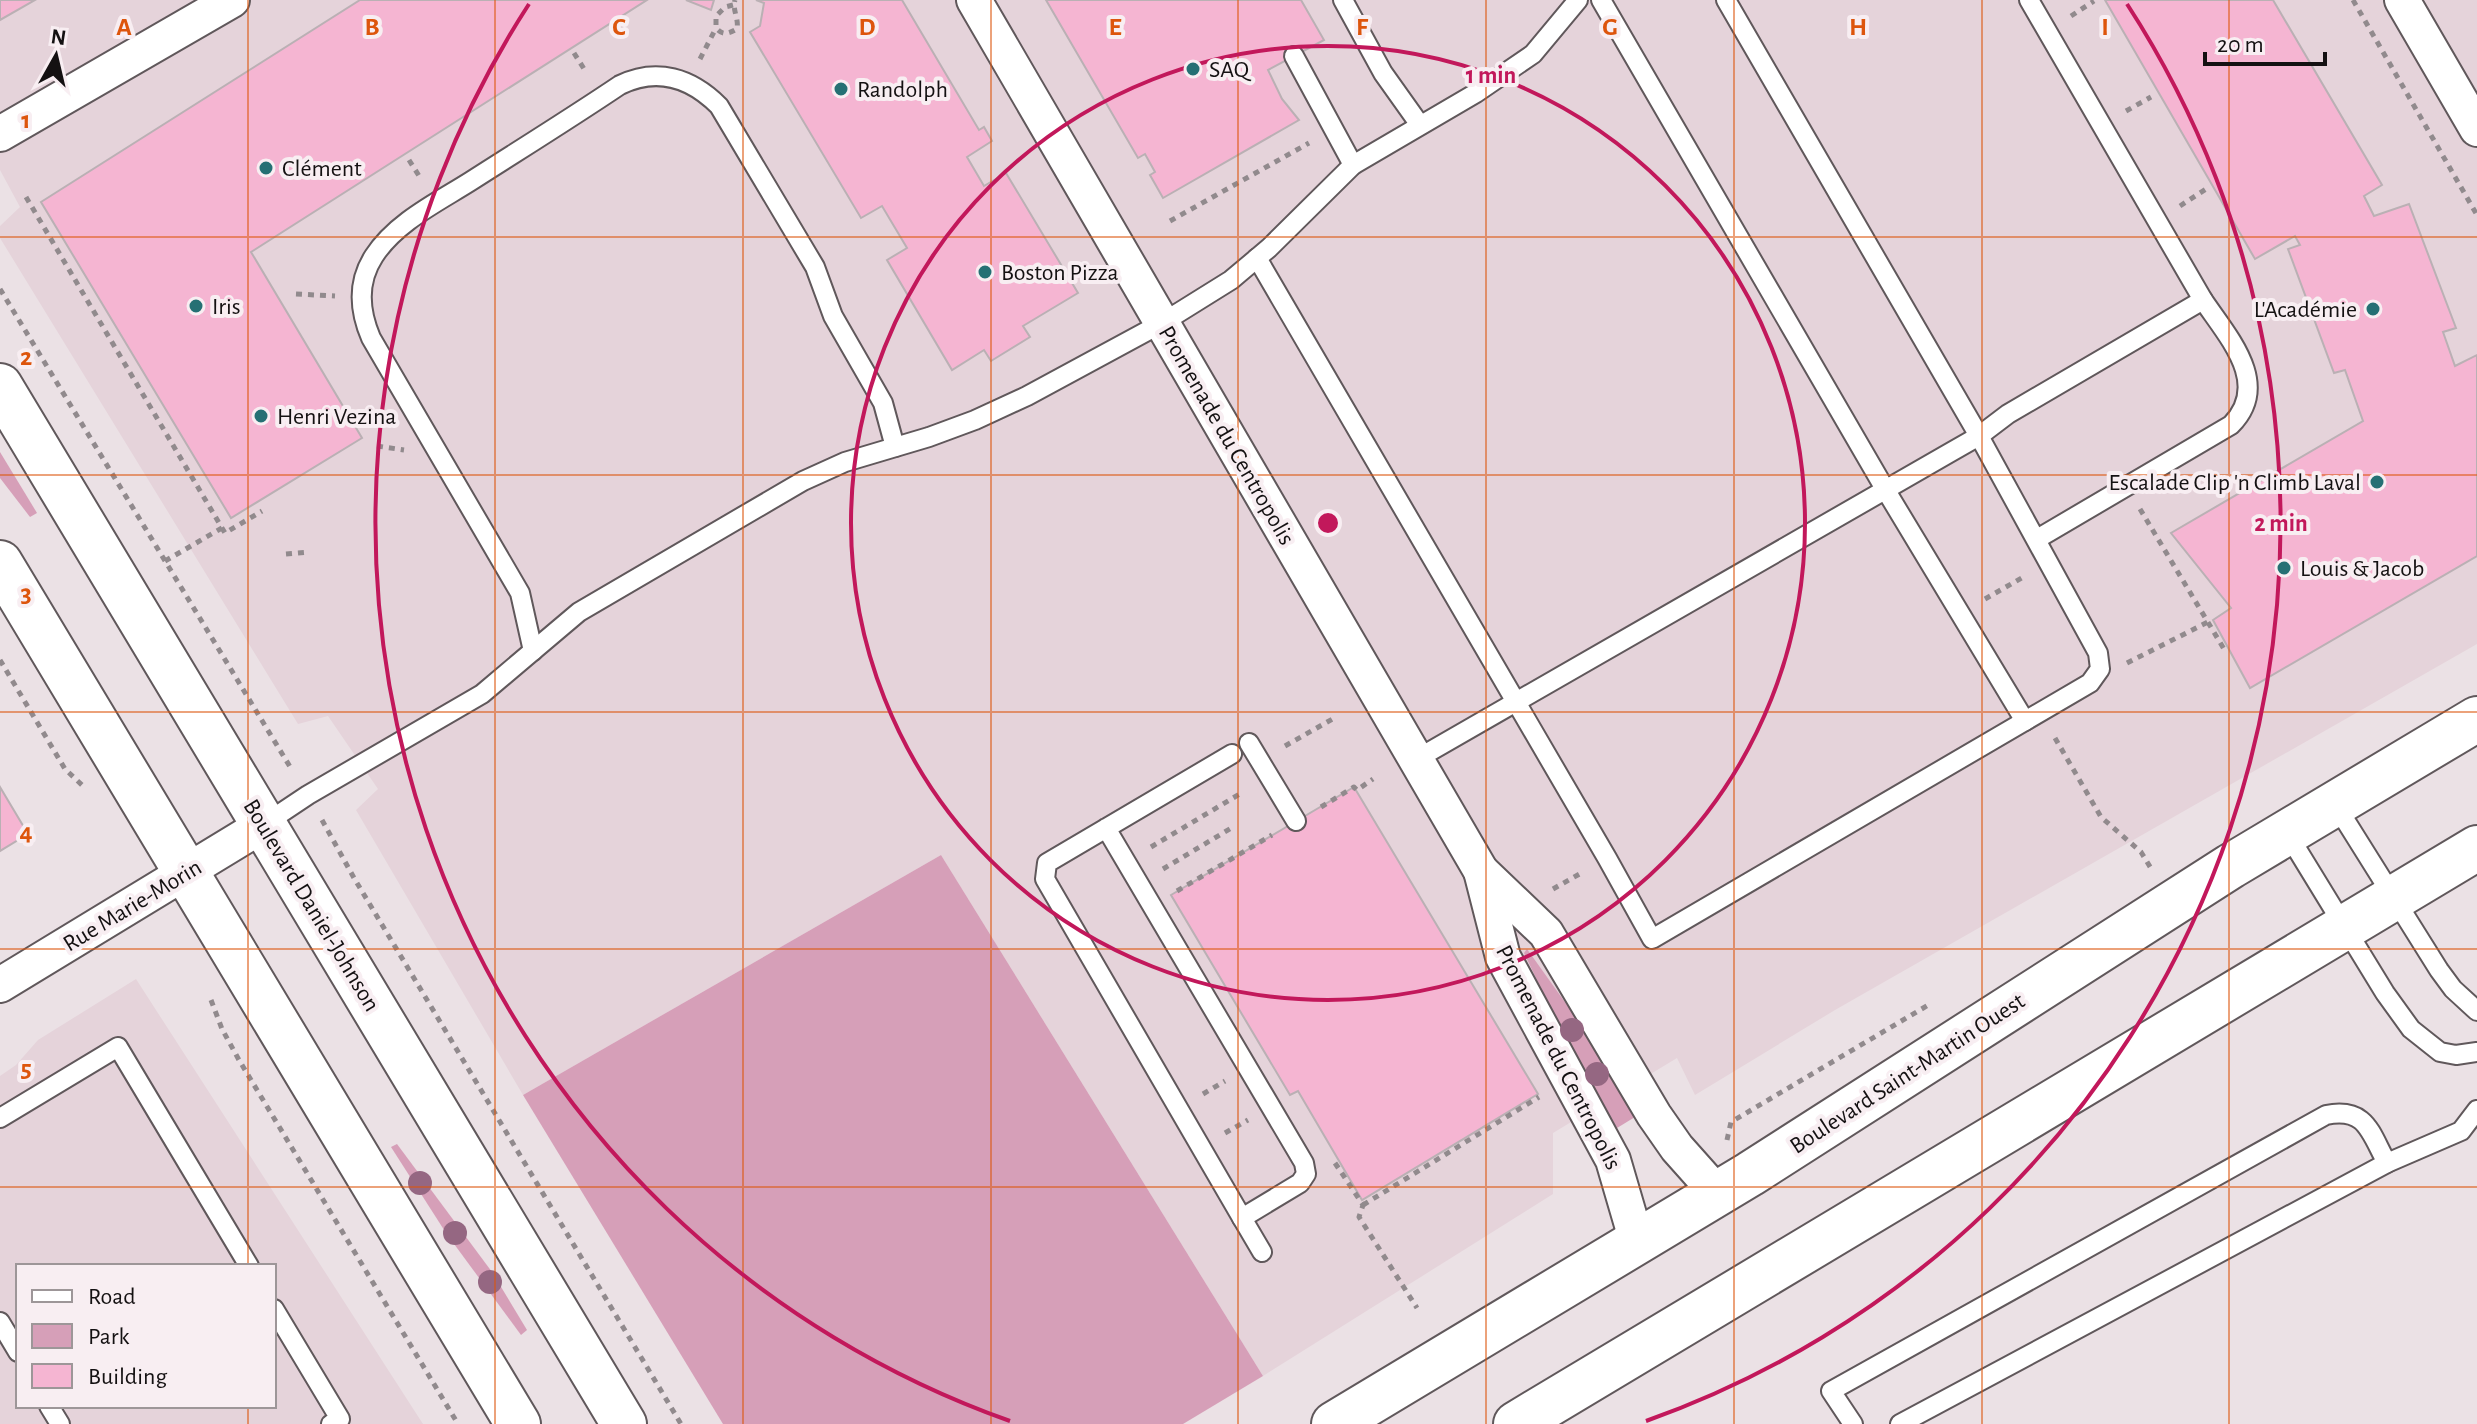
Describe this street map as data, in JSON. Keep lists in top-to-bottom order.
{
  "streets": {
    "main road": ["Boulevard Daniel-Johnson", "Boulevard Saint-Martin Ouest"],
    "street": ["Promenade du Centropolis", "Rue Marie-Morin"]
  },
  "crossings": [
    ["Promenade du Centropolis", "Boulevard Saint-Martin Ouest"],
    ["Rue Marie-Morin", "Boulevard Daniel-Johnson"]
  ],
  "places": [
    "SAQ",
    "Randolph",
    "Clément",
    "Boston Pizza",
    "Iris",
    "L'Académie",
    "Henri Vezina",
    "Escalade Clip 'n Climb Laval",
    "Louis & Jacob"
  ],
  "legend": ["Road", "Park", "Building"],
  "scale_bar": "20 m",
  "north": "top",
  "grid": {
    "columns": [
      "A",
      "B",
      "C",
      "D",
      "E",
      "F",
      "G",
      "H",
      "I"
    ],
    "rows": [
      "1",
      "2",
      "3",
      "4",
      "5"
    ]
  },
  "rings": ["1 min", "2 min"]
}
